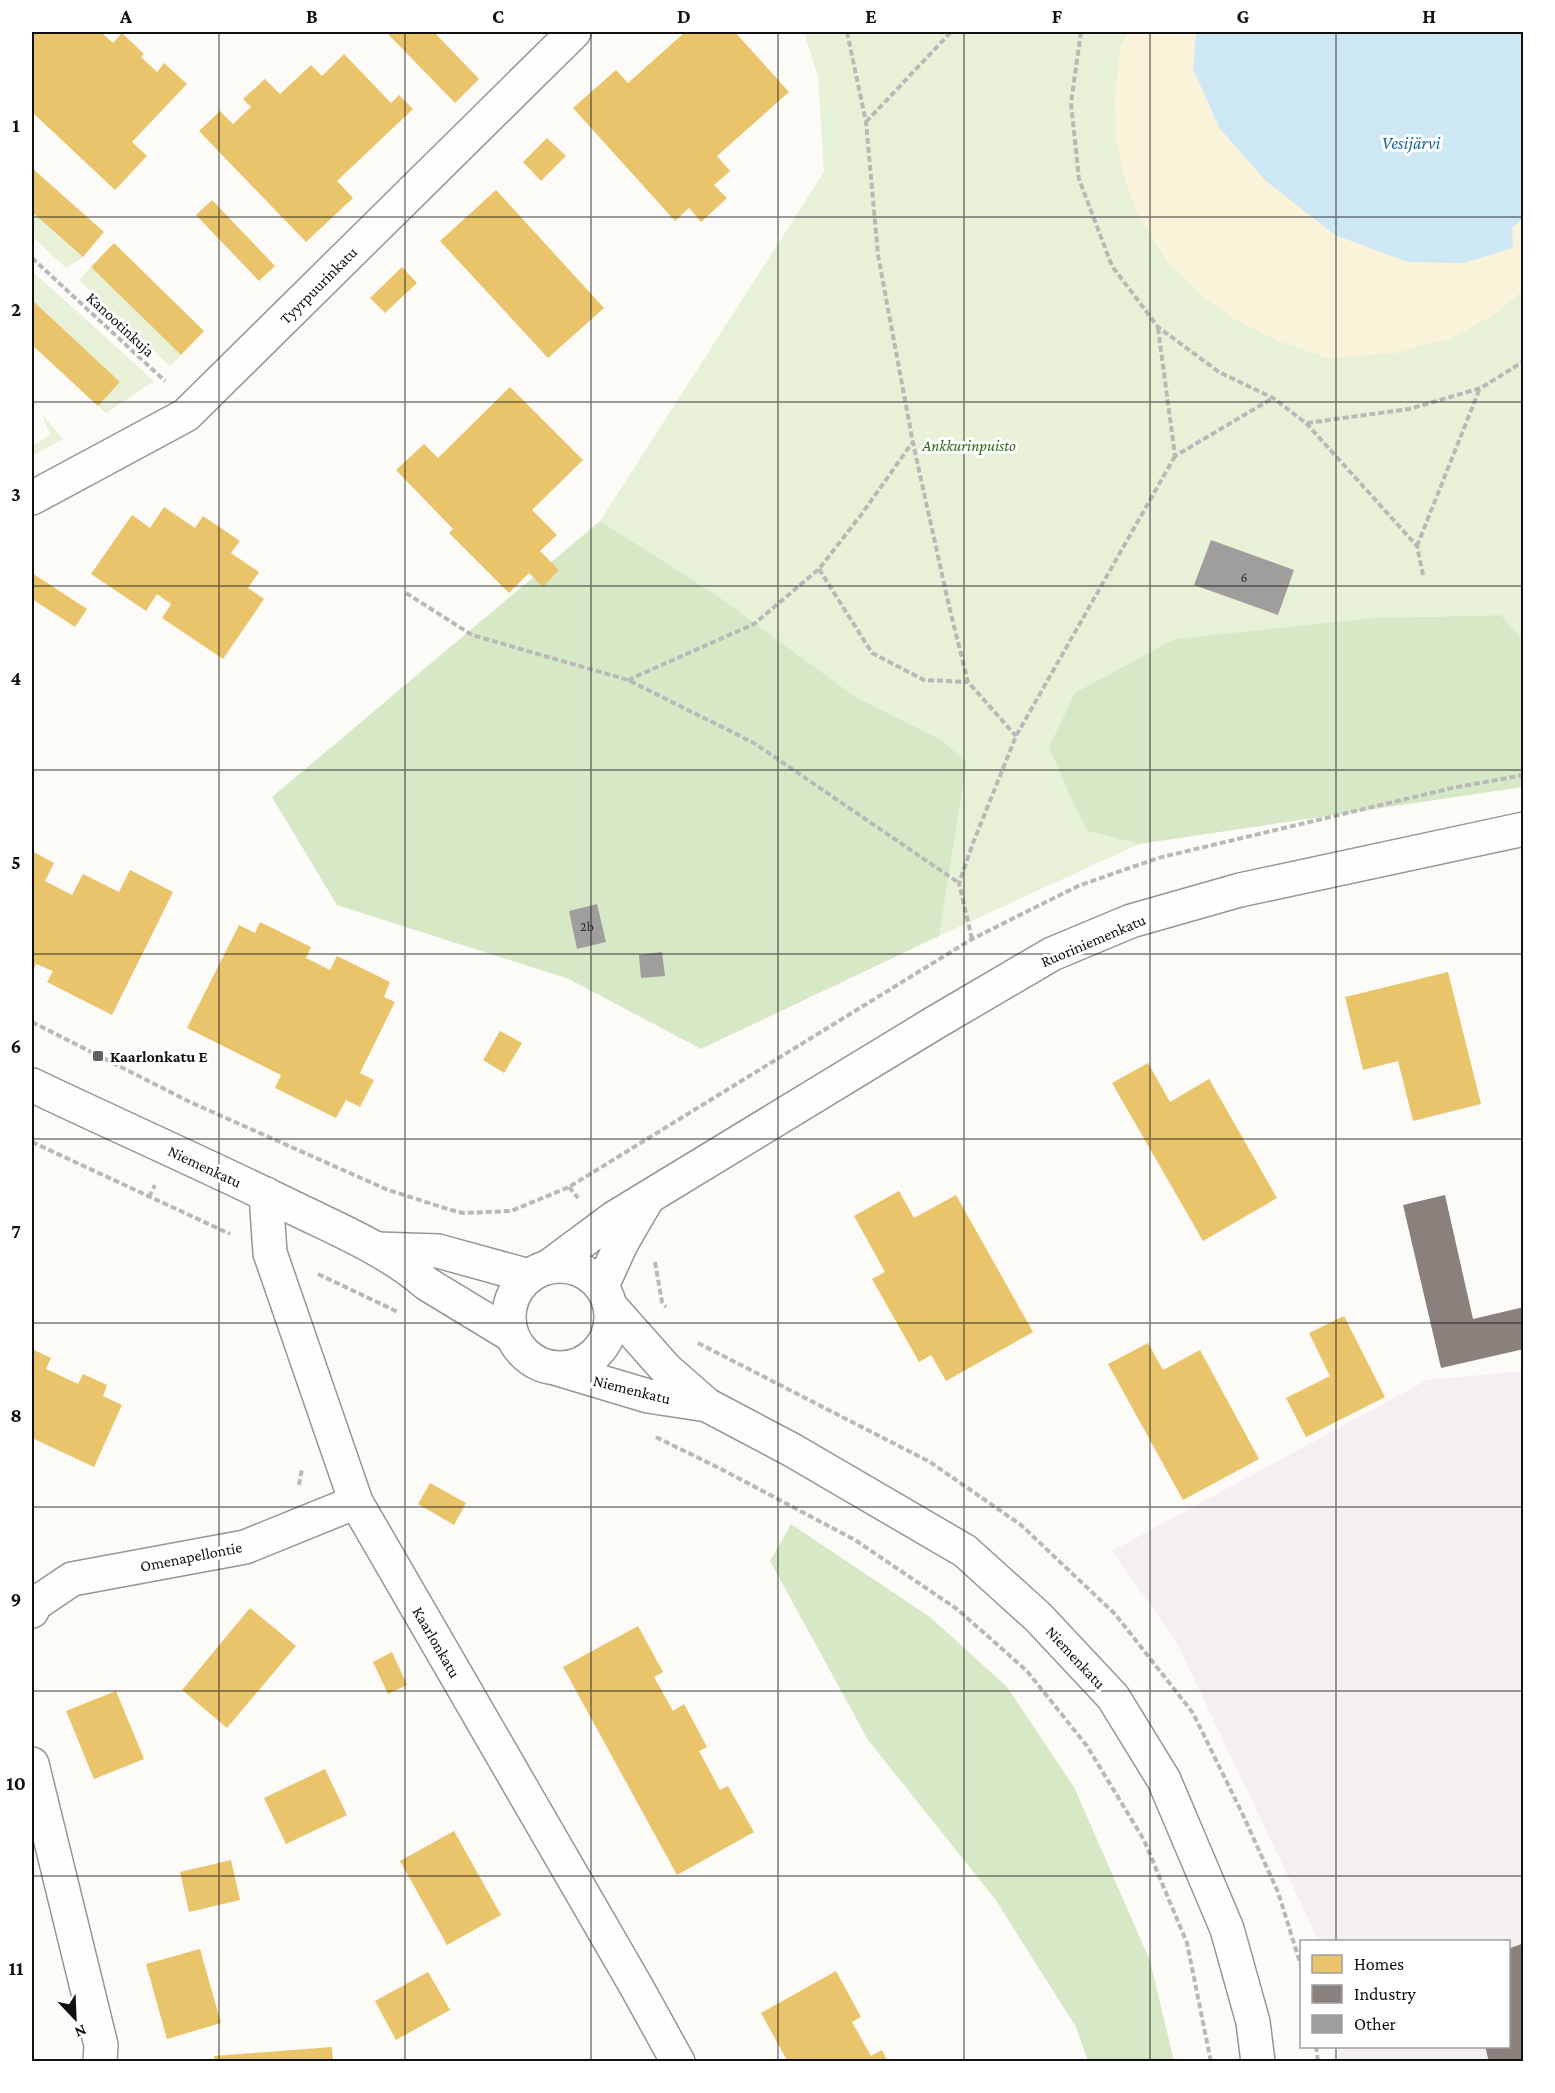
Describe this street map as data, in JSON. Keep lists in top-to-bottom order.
{
  "streets": {
    "street": [
      "Tyyrpuurinkatu",
      "Ruoriniemenkatu",
      "Niemenkatu",
      "Omenapellontie",
      "Kaarlonkatu"
    ],
    "path": ["Kanootinkuja"]
  },
  "crossings": [
    ["Tyyrpuurinkatu", "Kanootinkuja"],
    ["Ruoriniemenkatu", "Niemenkatu"],
    ["Niemenkatu", "Kaarlonkatu"],
    ["Omenapellontie", "Kaarlonkatu"]
  ],
  "water": ["Vesijärvi"],
  "parks": ["Ankkurinpuisto"],
  "places": {
    "transit": ["Kaarlonkatu E"]
  },
  "house_numbers": ["6", "2b"],
  "legend": ["Homes", "Industry", "Other"],
  "north": "bottom right",
  "grid": {
    "columns": [
      "A",
      "B",
      "C",
      "D",
      "E",
      "F",
      "G",
      "H"
    ],
    "rows": [
      "1",
      "2",
      "3",
      "4",
      "5",
      "6",
      "7",
      "8",
      "9",
      "10",
      "11"
    ]
  }
}
